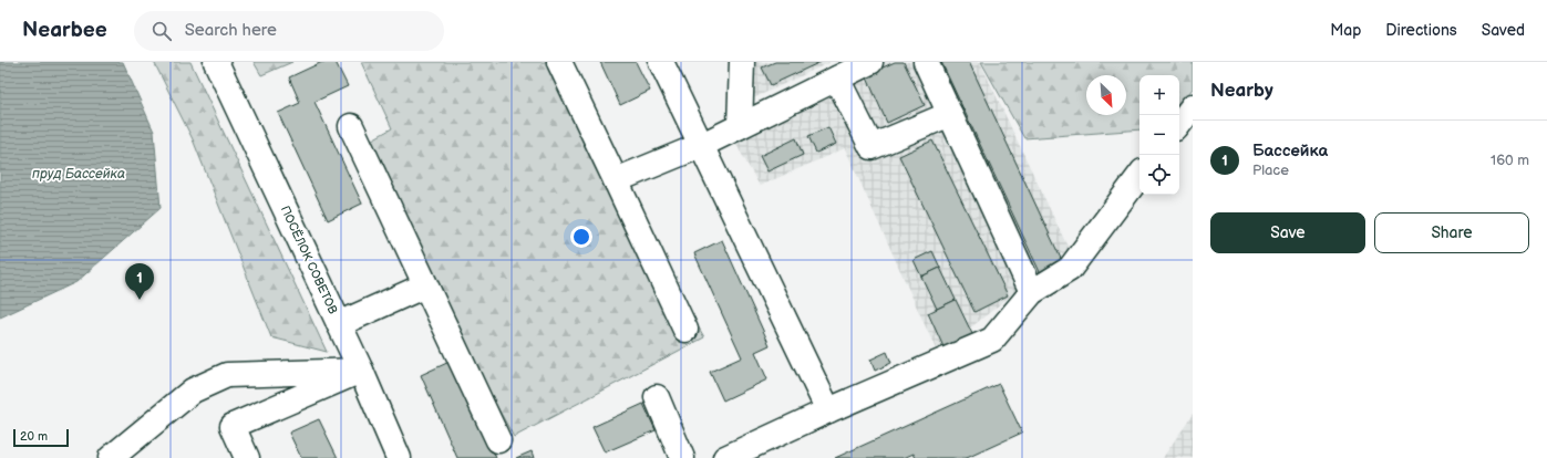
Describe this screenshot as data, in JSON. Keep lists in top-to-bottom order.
{
  "streets": {
    "street": ["ПОСЁЛОК СОВЕТОВ"]
  },
  "water": ["пруд Бассейка"],
  "scale_bar": "20 m",
  "north": "bottom right",
  "page": {
    "header": "Nearbee",
    "search": "Search here",
    "nav": ["Map", "Directions", "Saved"],
    "heading": "Nearby",
    "map_buttons": ["+", "−"],
    "list": [
      {
        "mark": "1",
        "name": "Бассейка",
        "note": "Place",
        "value": "160 m"
      }
    ],
    "buttons": ["Save", "Share"],
    "pins": "1",
    "scale": "20 m"
  }
}
